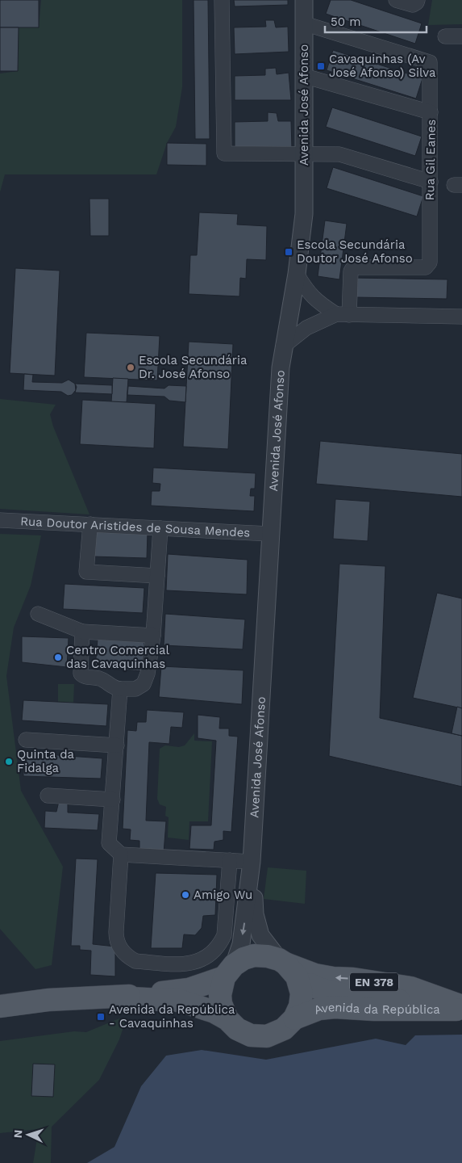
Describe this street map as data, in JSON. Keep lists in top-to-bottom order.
{
  "streets": {
    "main road": ["EN 378", "Avenida da República"],
    "street": ["Avenida José Afonso", "Rua Gil Eanes", "Rua Doutor Aristides de Sousa Mendes"]
  },
  "crossings": [
    ["Avenida José Afonso", "Rua Gil Eanes"],
    ["Avenida José Afonso", "Rua Doutor Aristides de Sousa Mendes"],
    ["Avenida José Afonso", "EN 378"],
    ["Avenida José Afonso", "Avenida da República"],
    ["EN 378", "Avenida da República"]
  ],
  "places": {
    "transit": ["Cavaquinhas (Av José Afonso) Silva", "Escola Secundária Doutor José Afonso", "Avenida da República - Cavaquinhas"],
    "other": [
      "Escola Secundária Dr. José Afonso",
      "Centro Comercial das Cavaquinhas",
      "Quinta da Fidalga",
      "Amigo Wu"
    ]
  },
  "scale_bar": "50 m",
  "north": "left"
}
